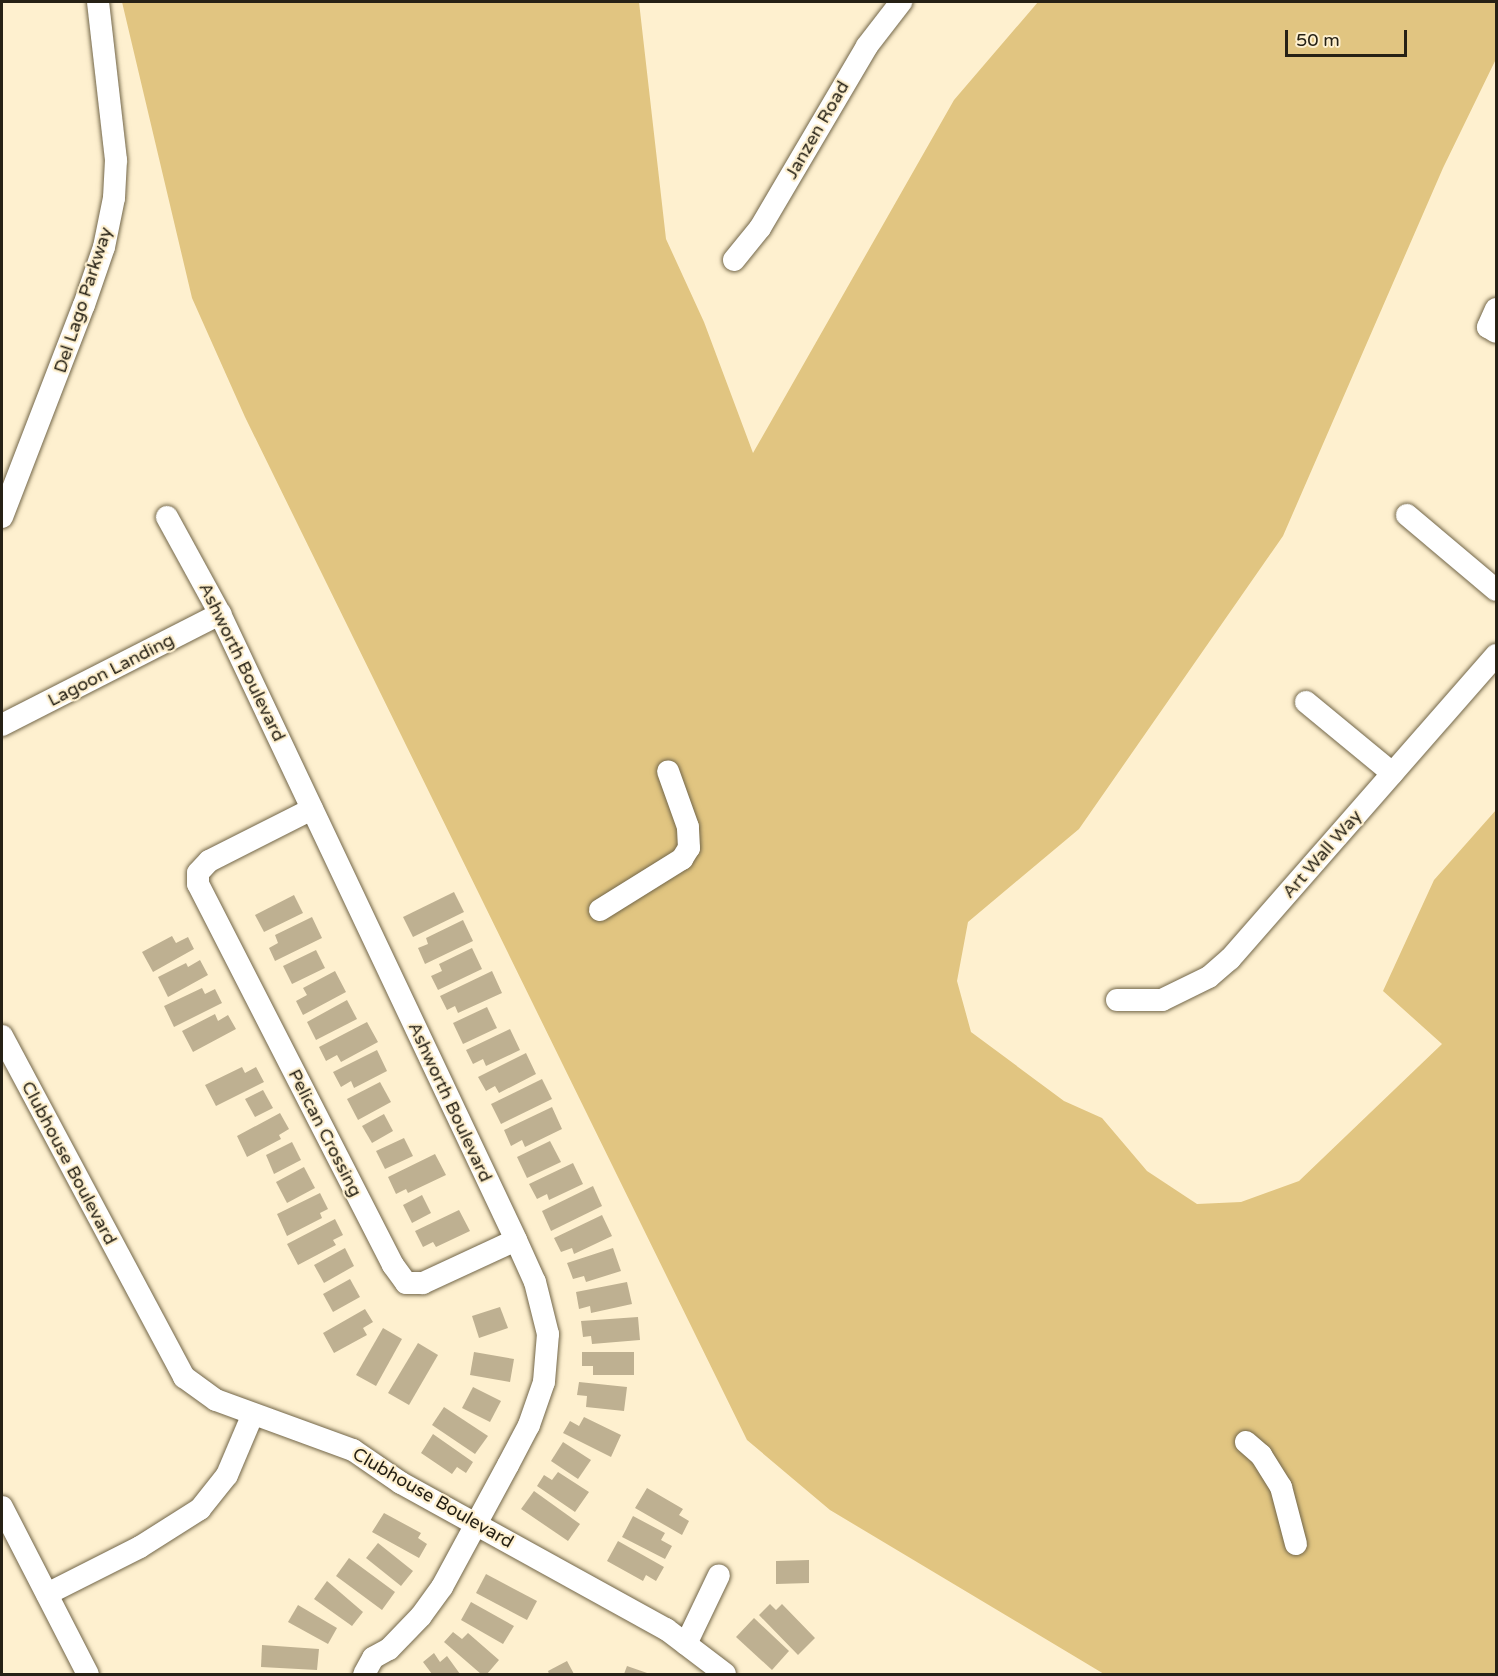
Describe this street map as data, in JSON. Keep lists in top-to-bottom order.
{
  "streets": {
    "street": [
      "Janzen Road",
      "Del Lago Parkway",
      "Ashworth Boulevard",
      "Lagoon Landing",
      "Art Wall Way",
      "Pelican Crossing",
      "Clubhouse Boulevard"
    ]
  },
  "crossings": [
    ["Ashworth Boulevard", "Lagoon Landing"],
    ["Ashworth Boulevard", "Pelican Crossing"],
    ["Ashworth Boulevard", "Clubhouse Boulevard"]
  ],
  "scale_bar": "50 m"
}
